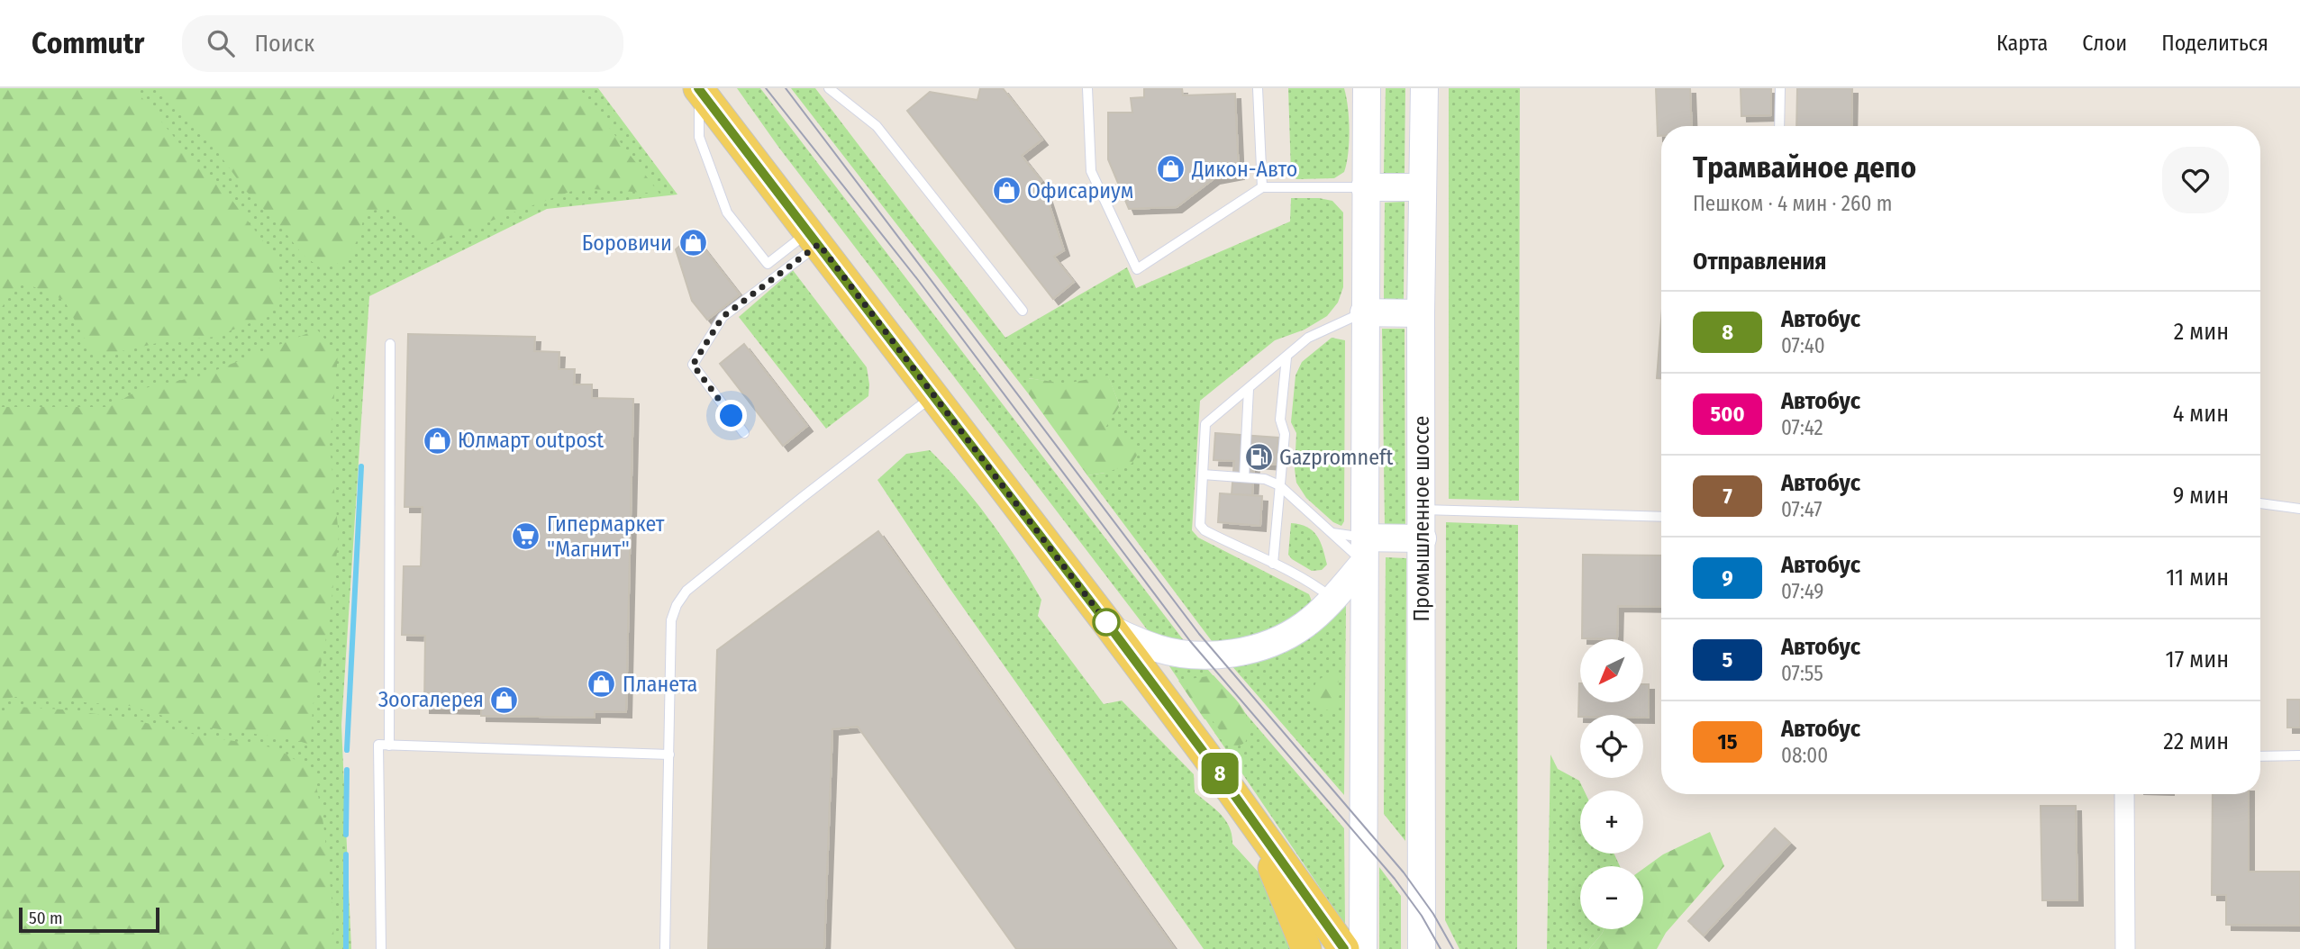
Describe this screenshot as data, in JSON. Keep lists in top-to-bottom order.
{
  "streets": {
    "main road": ["Промышленное шоссе"]
  },
  "places": {
    "shop": [
      "Дикон-Авто",
      "Офисариум",
      "Боровичи",
      "Юлмарт outpost",
      "Планета",
      "Зоогалерея"
    ],
    "fuel station": ["Gazpromneft"],
    "supermarket": ["Гипермаркет \"Магнит\""]
  },
  "lines": ["bus line 8"],
  "scale_bar": "50 m",
  "north": "bottom left",
  "page": {
    "header": "Commutr",
    "search": "Поиск",
    "nav": ["Карта", "Слои", "Поделиться"],
    "on_map": "8",
    "heading": [
      ["Трамвайное депо", "Пешком · 4 мин · 260 m"],
      "Отправления"
    ],
    "list": [
      {
        "mark": "8",
        "name": "Автобус",
        "note": "07:40",
        "value": "2 мин"
      },
      {
        "mark": "500",
        "name": "Автобус",
        "note": "07:42",
        "value": "4 мин"
      },
      {
        "mark": "7",
        "name": "Автобус",
        "note": "07:47",
        "value": "9 мин"
      },
      {
        "mark": "9",
        "name": "Автобус",
        "note": "07:49",
        "value": "11 мин"
      },
      {
        "mark": "5",
        "name": "Автобус",
        "note": "07:55",
        "value": "17 мин"
      },
      {
        "mark": "15",
        "name": "Автобус",
        "note": "08:00",
        "value": "22 мин"
      }
    ],
    "map_buttons": ["+", "−"],
    "scale": "50 m"
  }
}
